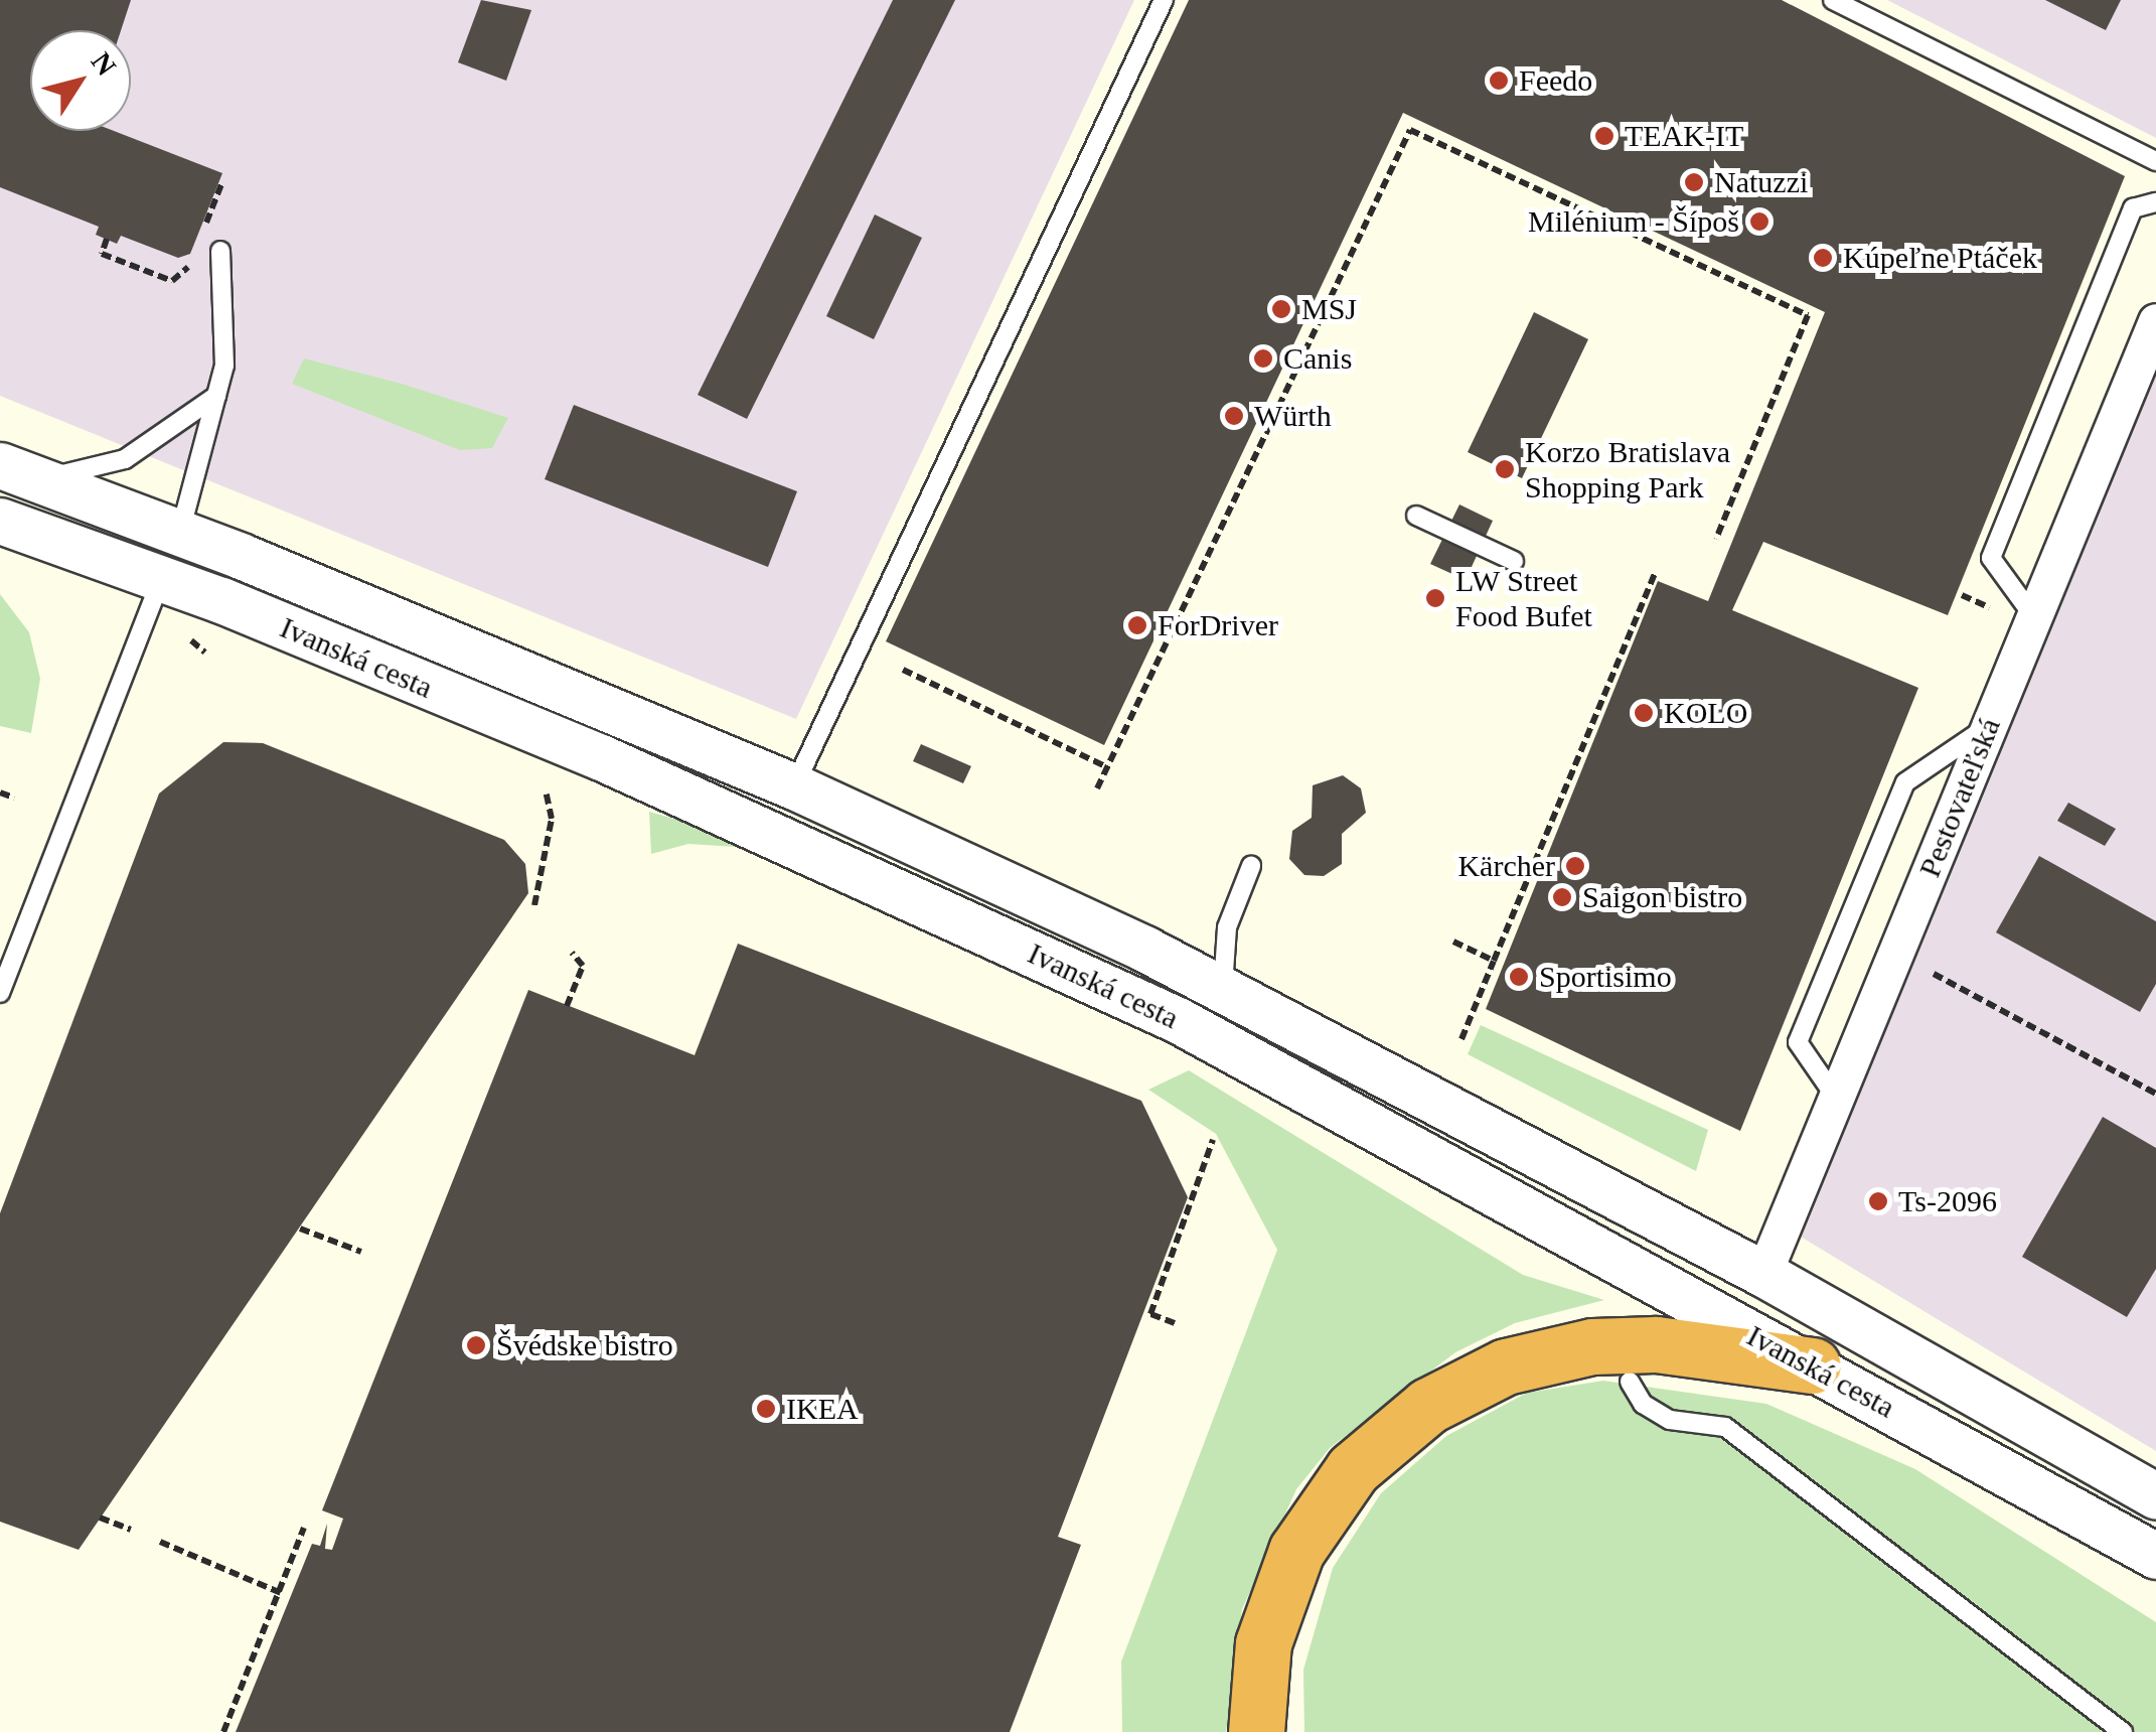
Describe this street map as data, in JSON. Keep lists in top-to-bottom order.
{
  "streets": {
    "street": ["Ivanská cesta", "Pestovateľská"]
  },
  "crossings": [
    ["Ivanská cesta", "Pestovateľská"]
  ],
  "places": [
    "Feedo",
    "TEAK-IT",
    "Natuzzi",
    "Milénium - Šípoš",
    "Kúpeľne Ptáček",
    "MSJ",
    "Canis",
    "Würth",
    "Korzo Bratislava Shopping Park",
    "LW Street Food Bufet",
    "ForDriver",
    "KOLO",
    "Kärcher",
    "Saigon bistro",
    "Sportisimo",
    "Ts-2096",
    "Švédske bistro",
    "IKEA"
  ],
  "north": "top right"
}
